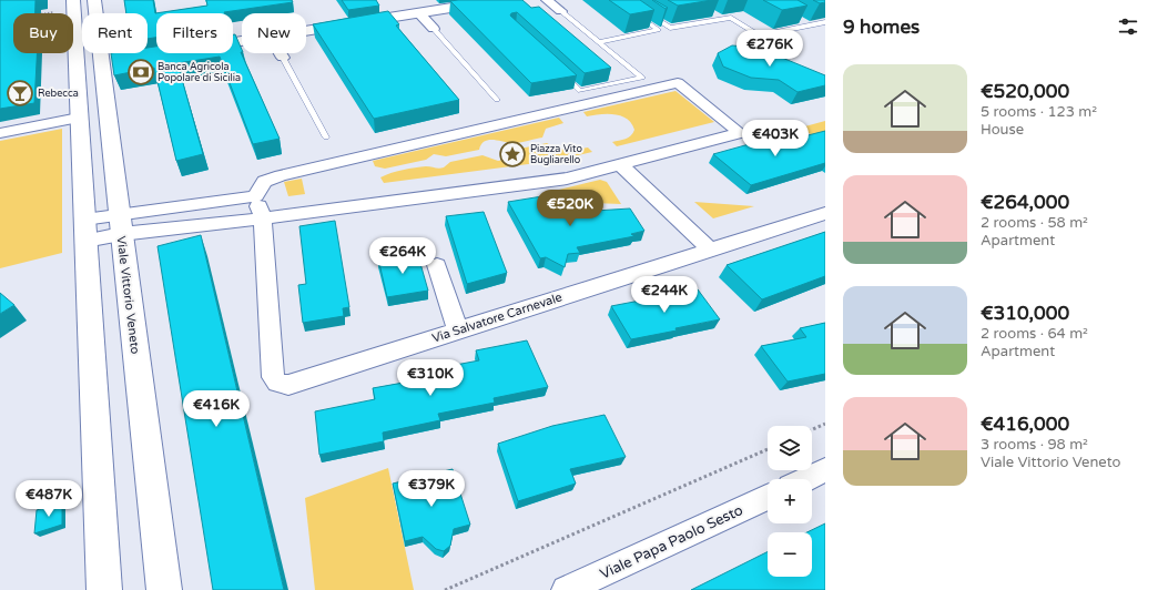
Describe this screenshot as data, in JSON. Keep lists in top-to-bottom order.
{
  "streets": {
    "street": ["Viale Vittorio Veneto", "Via Salvatore Carnevale", "Viale Papa Paolo Sesto"]
  },
  "places": {
    "bank": ["Banca Agricola Popolare di Sicilia"],
    "bar": ["Rebecca"],
    "place": ["Piazza Vito Bugliarello"]
  },
  "page": {
    "heading": "9 homes",
    "chip": [
      "Buy",
      "Rent",
      "Filters",
      "New"
    ],
    "price": [
      "€276K",
      "€403K",
      "€520K",
      "€264K",
      "€244K",
      "€310K",
      "€416K",
      "€379K",
      "€487K"
    ],
    "list": [
      {
        "name": "€520,000",
        "note": "5 rooms · 123 m² · House"
      },
      {
        "name": "€264,000",
        "note": "2 rooms · 58 m² · Apartment"
      },
      {
        "name": "€310,000",
        "note": "2 rooms · 64 m² · Apartment"
      },
      {
        "name": "€416,000",
        "note": "3 rooms · 98 m² · Viale Vittorio Veneto"
      }
    ],
    "map_buttons": ["+", "−"]
  }
}
